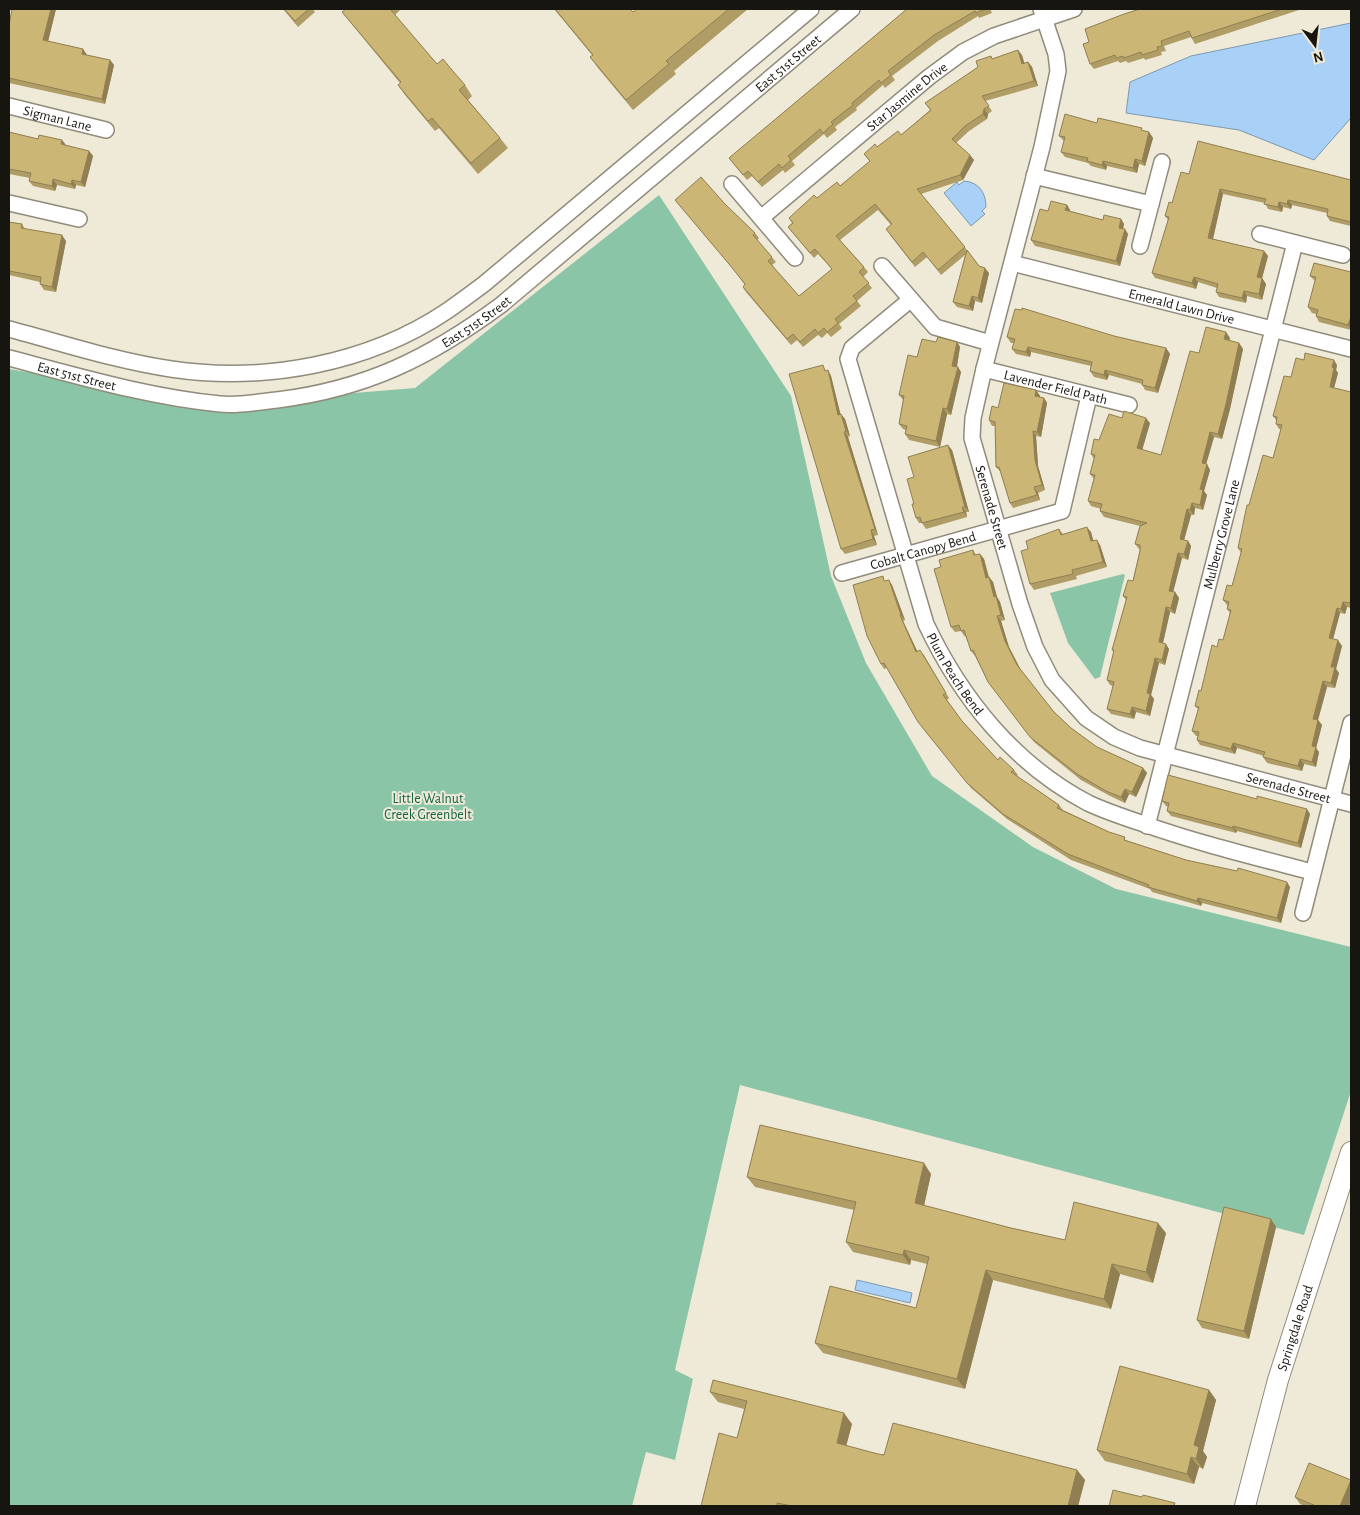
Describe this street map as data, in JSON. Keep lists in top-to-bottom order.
{
  "streets": {
    "main road": ["Springdale Road"],
    "street": [
      "East 51st Street",
      "Star Jasmine Drive",
      "Sigman Lane",
      "Emerald Lawn Drive",
      "Lavender Field Path",
      "Serenade Street",
      "Mulberry Grove Lane",
      "Cobalt Canopy Bend",
      "Plum Peach Bend"
    ]
  },
  "crossings": [
    ["Star Jasmine Drive", "Serenade Street"],
    ["Emerald Lawn Drive", "Serenade Street"],
    ["Emerald Lawn Drive", "Mulberry Grove Lane"],
    ["Lavender Field Path", "Serenade Street"],
    ["Lavender Field Path", "Cobalt Canopy Bend"],
    ["Serenade Street", "Mulberry Grove Lane"],
    ["Serenade Street", "Cobalt Canopy Bend"],
    ["Mulberry Grove Lane", "Plum Peach Bend"],
    ["Cobalt Canopy Bend", "Plum Peach Bend"]
  ],
  "parks": ["Little Walnut Creek Greenbelt"],
  "north": "bottom"
}
